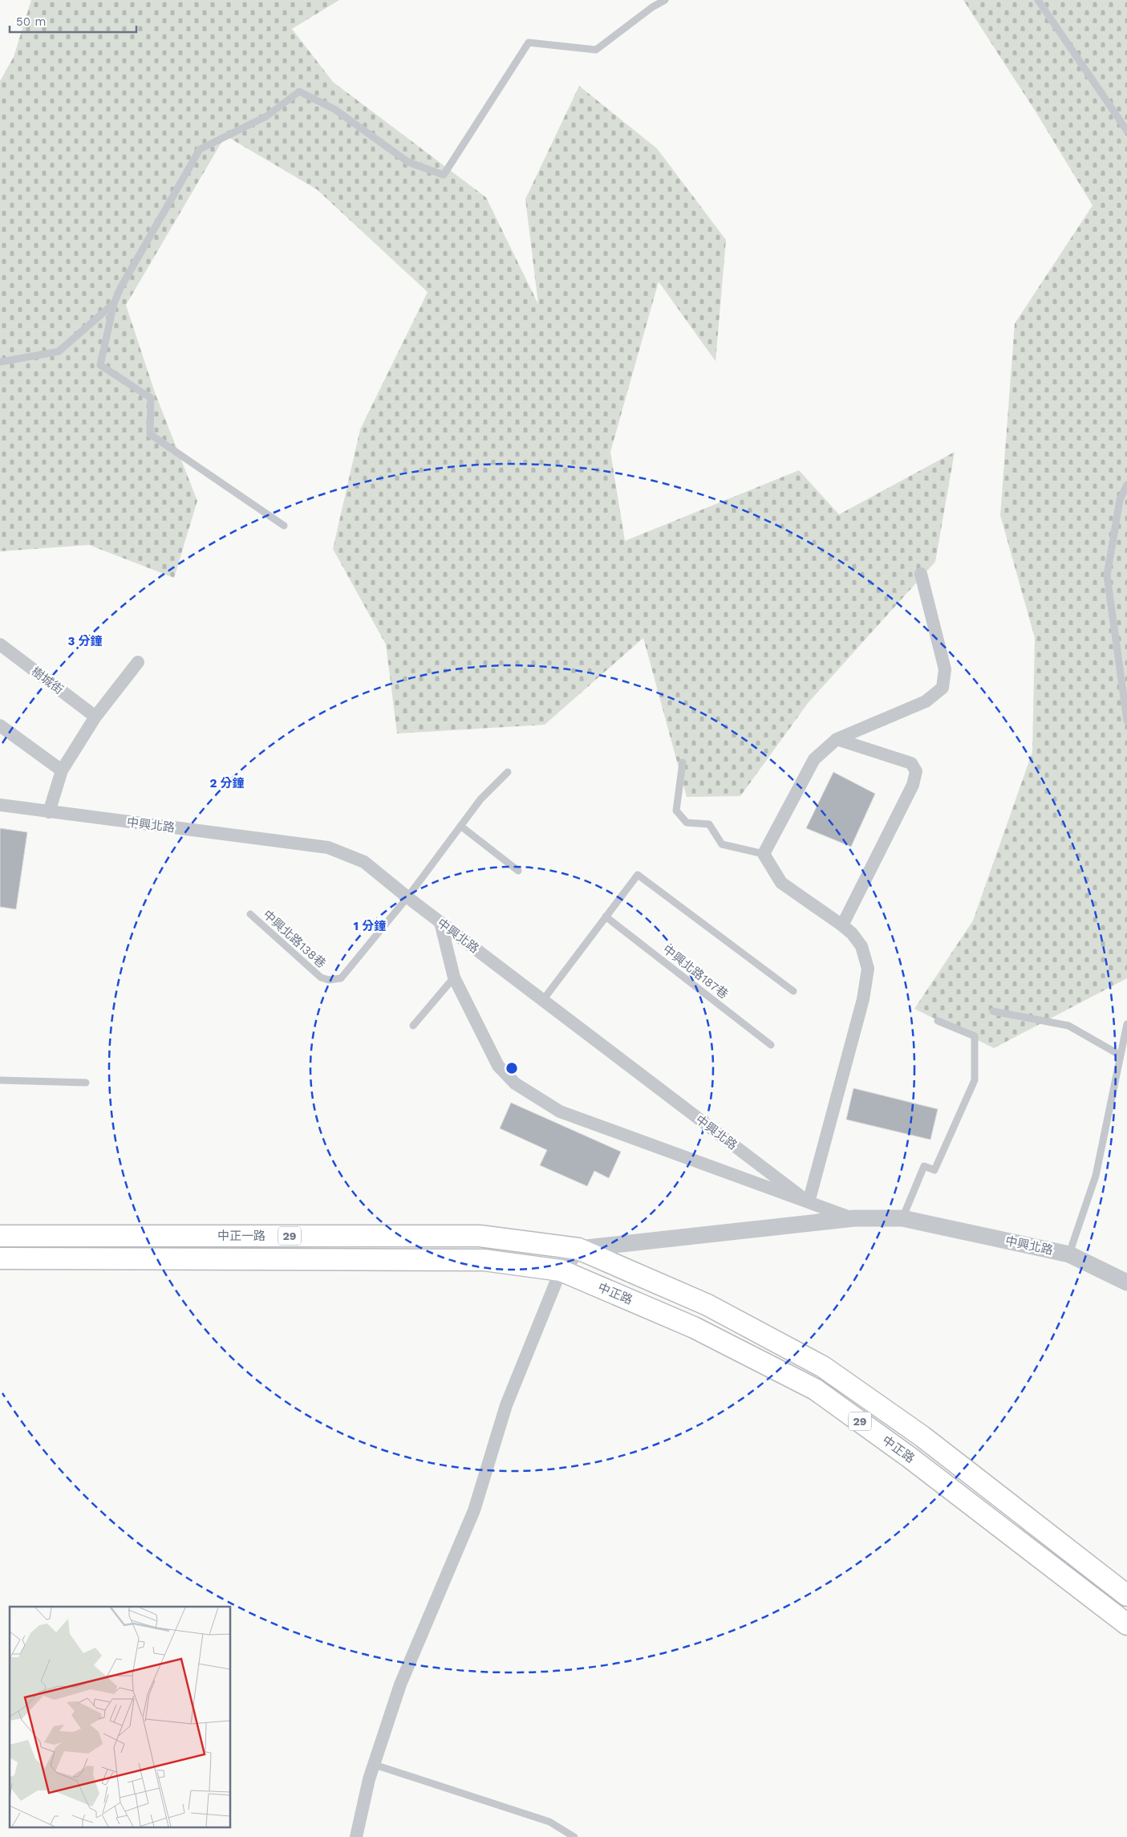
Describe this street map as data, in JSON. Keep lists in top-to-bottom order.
{
  "streets": {
    "main road": ["中正一路", "29", "中正路"],
    "street": ["樹城街", "中興北路"],
    "lane": ["中興北路138巷", "中興北路187巷"]
  },
  "crossings": [
    ["中興北路", "中興北路138巷"],
    ["中興北路", "中正一路"],
    ["中興北路", "中正路"],
    ["中正一路", "中正路"]
  ],
  "scale_bar": "50 m",
  "rings": ["3 分鐘", "2 分鐘", "1 分鐘"]
}
